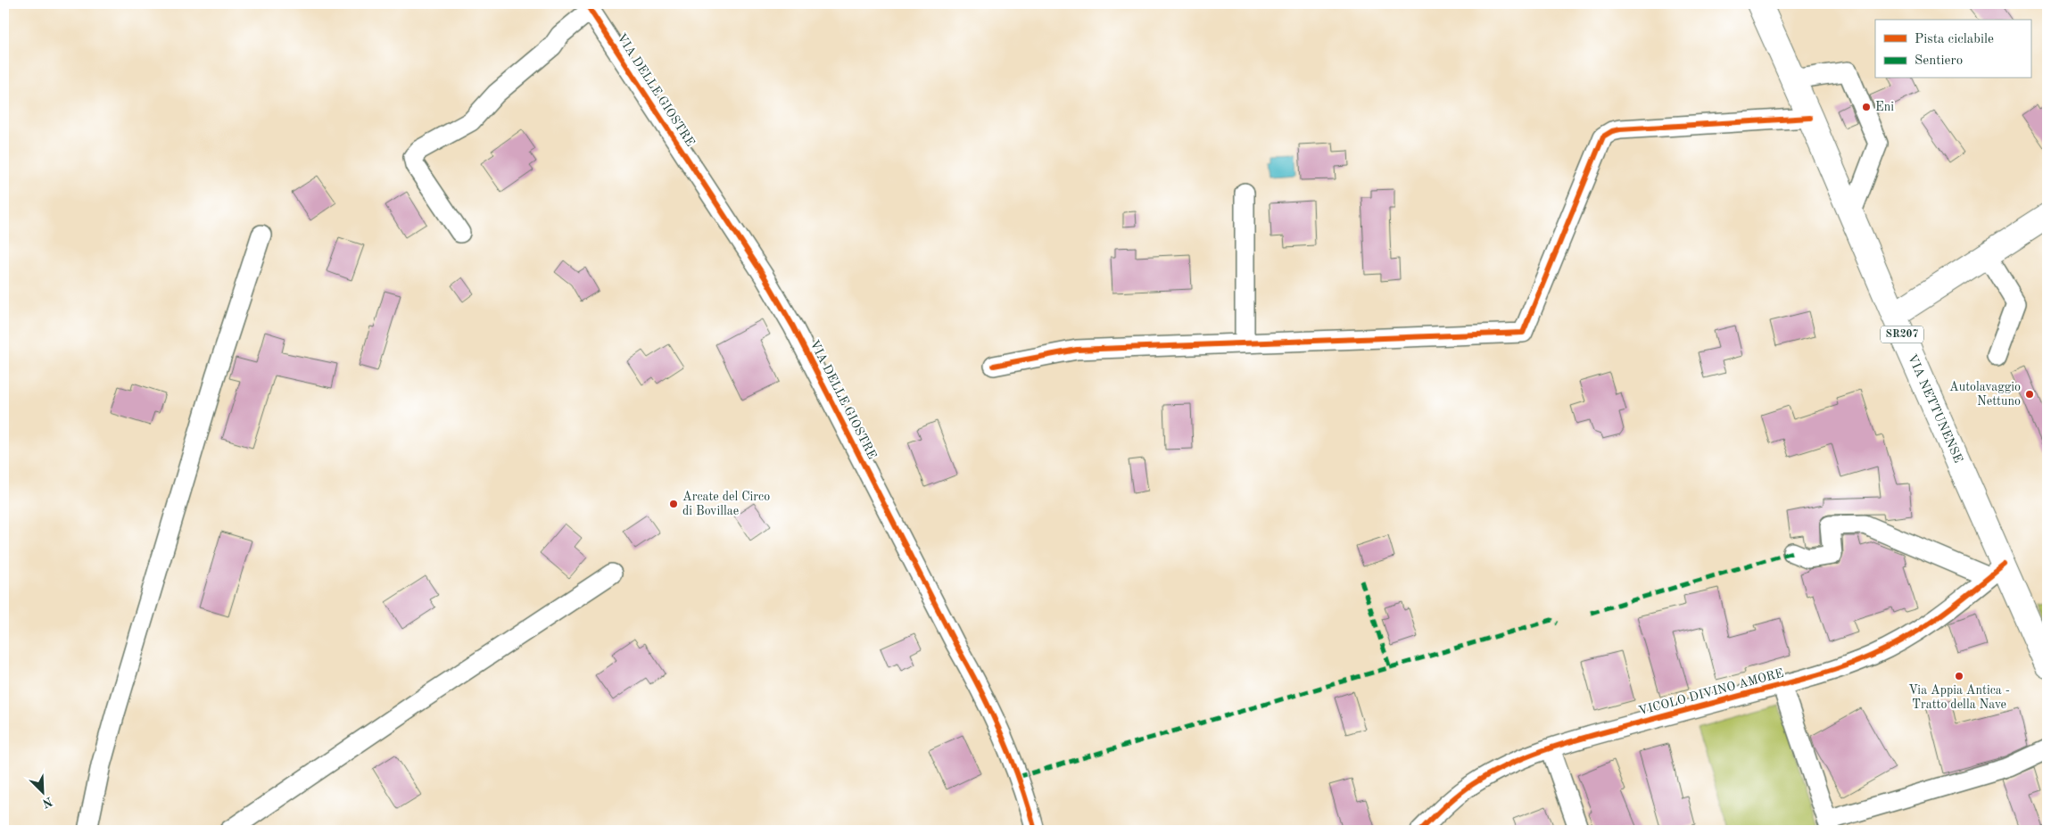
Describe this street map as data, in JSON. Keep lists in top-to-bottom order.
{
  "streets": {
    "main road": ["SR207", "VIA NETTUNENSE"],
    "street": ["VIA DELLE GIOSTRE", "VICOLO DIVINO AMORE"]
  },
  "crossings": [
    ["VIA NETTUNENSE", "VICOLO DIVINO AMORE"]
  ],
  "places": [
    "Eni",
    "Autolavaggio Nettuno",
    "Arcate del Circo di Bovillae",
    "Via Appia Antica - Tratto della Nave"
  ],
  "legend": ["Pista ciclabile", "Sentiero"],
  "north": "bottom right"
}
